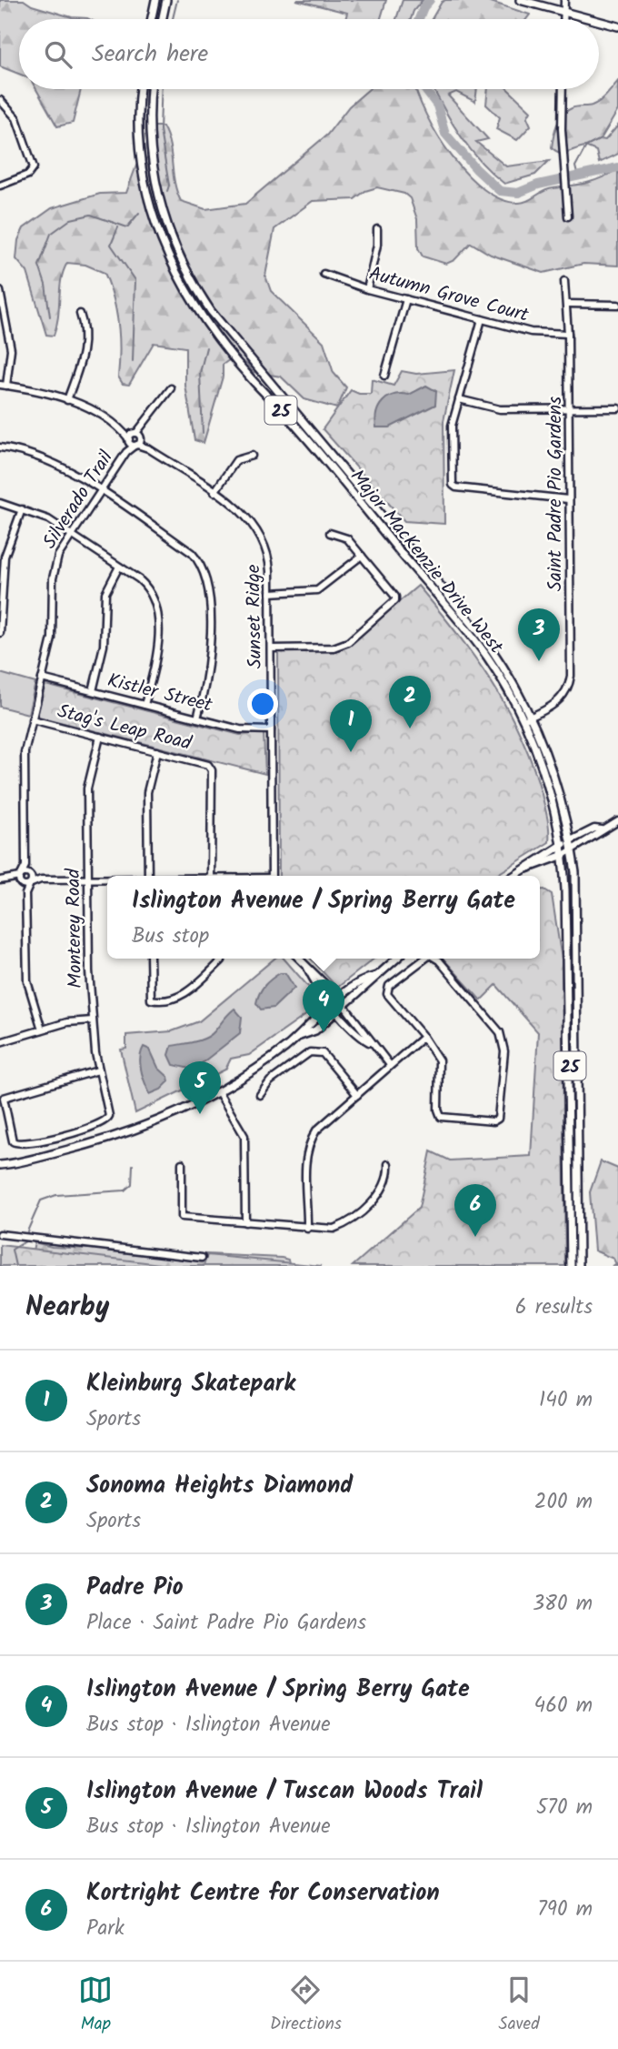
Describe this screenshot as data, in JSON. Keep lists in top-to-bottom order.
{
  "streets": {
    "main road": ["25", "Major MacKenzie Drive West"],
    "street": [
      "Autumn Grove Court",
      "Saint Padre Pio Gardens",
      "Silverado Trail",
      "Sunset Ridge",
      "Kistler Street",
      "Stag's Leap Road",
      "Monterey Road"
    ]
  },
  "crossings": [
    ["Autumn Grove Court", "Saint Padre Pio Gardens"],
    ["Saint Padre Pio Gardens", "Major MacKenzie Drive West"],
    ["Silverado Trail", "Sunset Ridge"],
    ["Silverado Trail", "Kistler Street"],
    ["Silverado Trail", "Stag's Leap Road"],
    ["Sunset Ridge", "Kistler Street"],
    ["Stag's Leap Road", "Monterey Road"]
  ],
  "page": {
    "search": "Search here",
    "pins": [
      "3",
      "2",
      "1",
      "4",
      "5",
      "6"
    ],
    "popup": ["Islington Avenue / Spring Berry Gate", "Bus stop"],
    "heading": ["Nearby", "6 results"],
    "list": [
      {
        "mark": "1",
        "name": "Kleinburg Skatepark",
        "note": "Sports",
        "value": "140 m"
      },
      {
        "mark": "2",
        "name": "Sonoma Heights Diamond",
        "note": "Sports",
        "value": "200 m"
      },
      {
        "mark": "3",
        "name": "Padre Pio",
        "note": "Place · Saint Padre Pio Gardens",
        "value": "380 m"
      },
      {
        "mark": "4",
        "name": "Islington Avenue / Spring Berry Gate",
        "note": "Bus stop · Islington Avenue",
        "value": "460 m"
      },
      {
        "mark": "5",
        "name": "Islington Avenue / Tuscan Woods Trail",
        "note": "Bus stop · Islington Avenue",
        "value": "570 m"
      },
      {
        "mark": "6",
        "name": "Kortright Centre for Conservation",
        "note": "Park",
        "value": "790 m"
      }
    ],
    "nav": ["Map", "Directions", "Saved"]
  }
}
